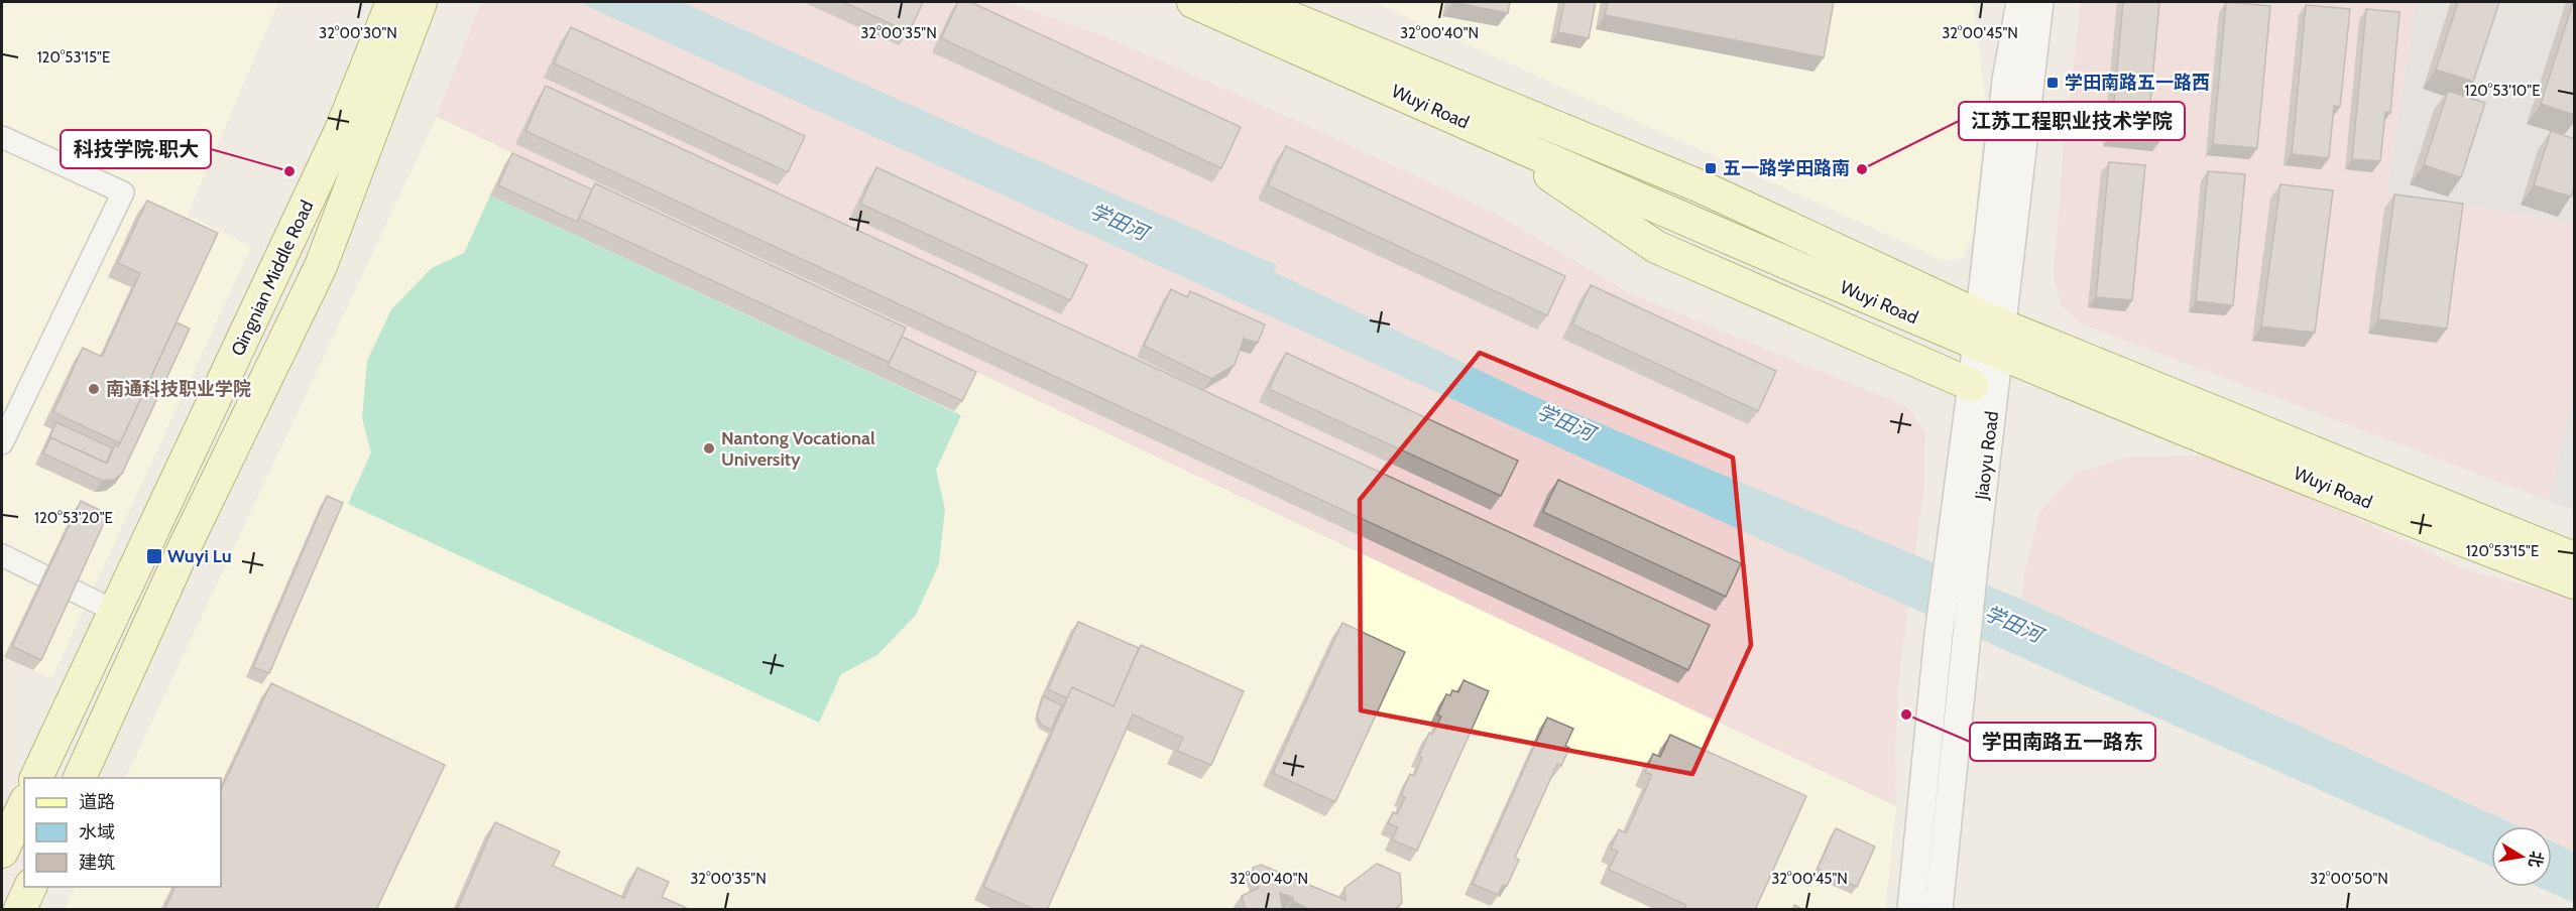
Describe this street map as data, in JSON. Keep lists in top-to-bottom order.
{
  "streets": {
    "main road": ["Wuyi Road", "Qingnian Middle Road"],
    "street": ["Jiaoyu Road"]
  },
  "crossings": [
    ["Wuyi Road", "Jiaoyu Road"]
  ],
  "water": ["学田河"],
  "places": {
    "transit": ["学田南路五一路西", "五一路学田路南", "Wuyi Lu"],
    "other": [
      "江苏工程职业技术学院",
      "科技学院·职大",
      "南通科技职业学院",
      "Nantong Vocational University",
      "学田南路五一路东"
    ]
  },
  "legend": ["道路", "水域", "建筑"],
  "north": "right",
  "coordinates": [
    "32°00'30\"N",
    "32°00'35\"N",
    "32°00'40\"N",
    "32°00'45\"N",
    "120°53'15\"E",
    "120°53'10\"E",
    "120°53'20\"E",
    "32°00'50\"N"
  ]
}
